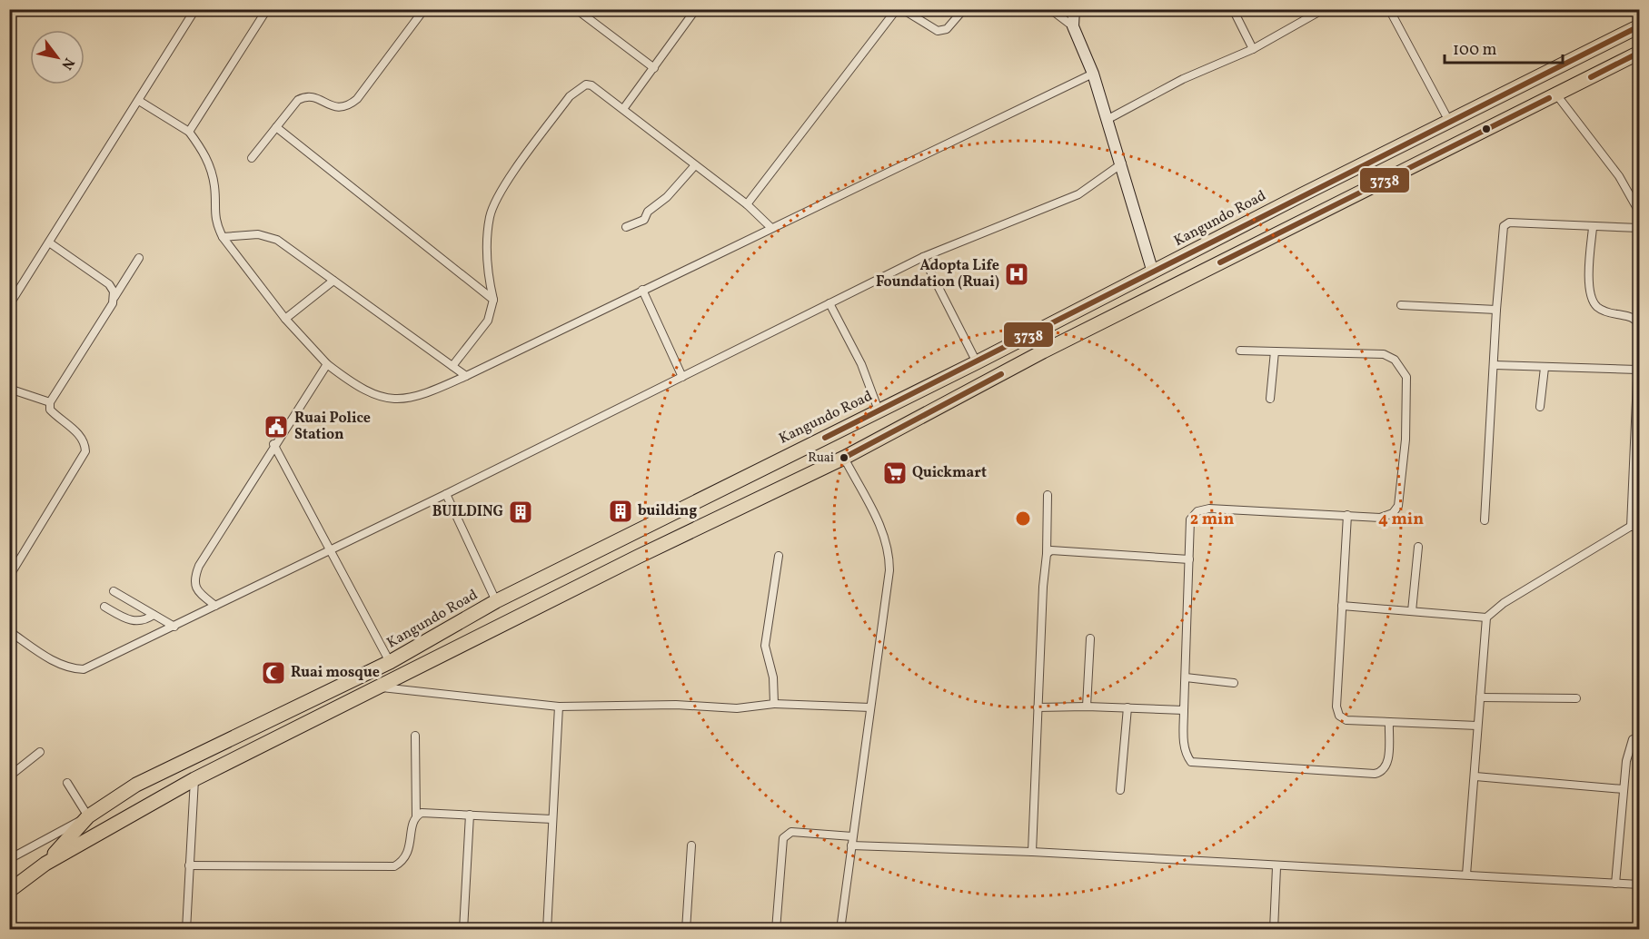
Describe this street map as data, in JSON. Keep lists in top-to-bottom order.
{
  "streets": {
    "highway": ["Kangundo Road"]
  },
  "places": {
    "hospital": ["Adopta Life Foundation (Ruai)"],
    "public building": ["Ruai Police Station"],
    "other": ["Ruai"],
    "supermarket": ["Quickmart"],
    "building": ["building", "BUILDING"],
    "mosque": ["Ruai mosque"]
  },
  "lines": ["transit line 3738"],
  "scale_bar": "100 m",
  "north": "bottom right",
  "rings": ["2 min", "4 min"]
}
